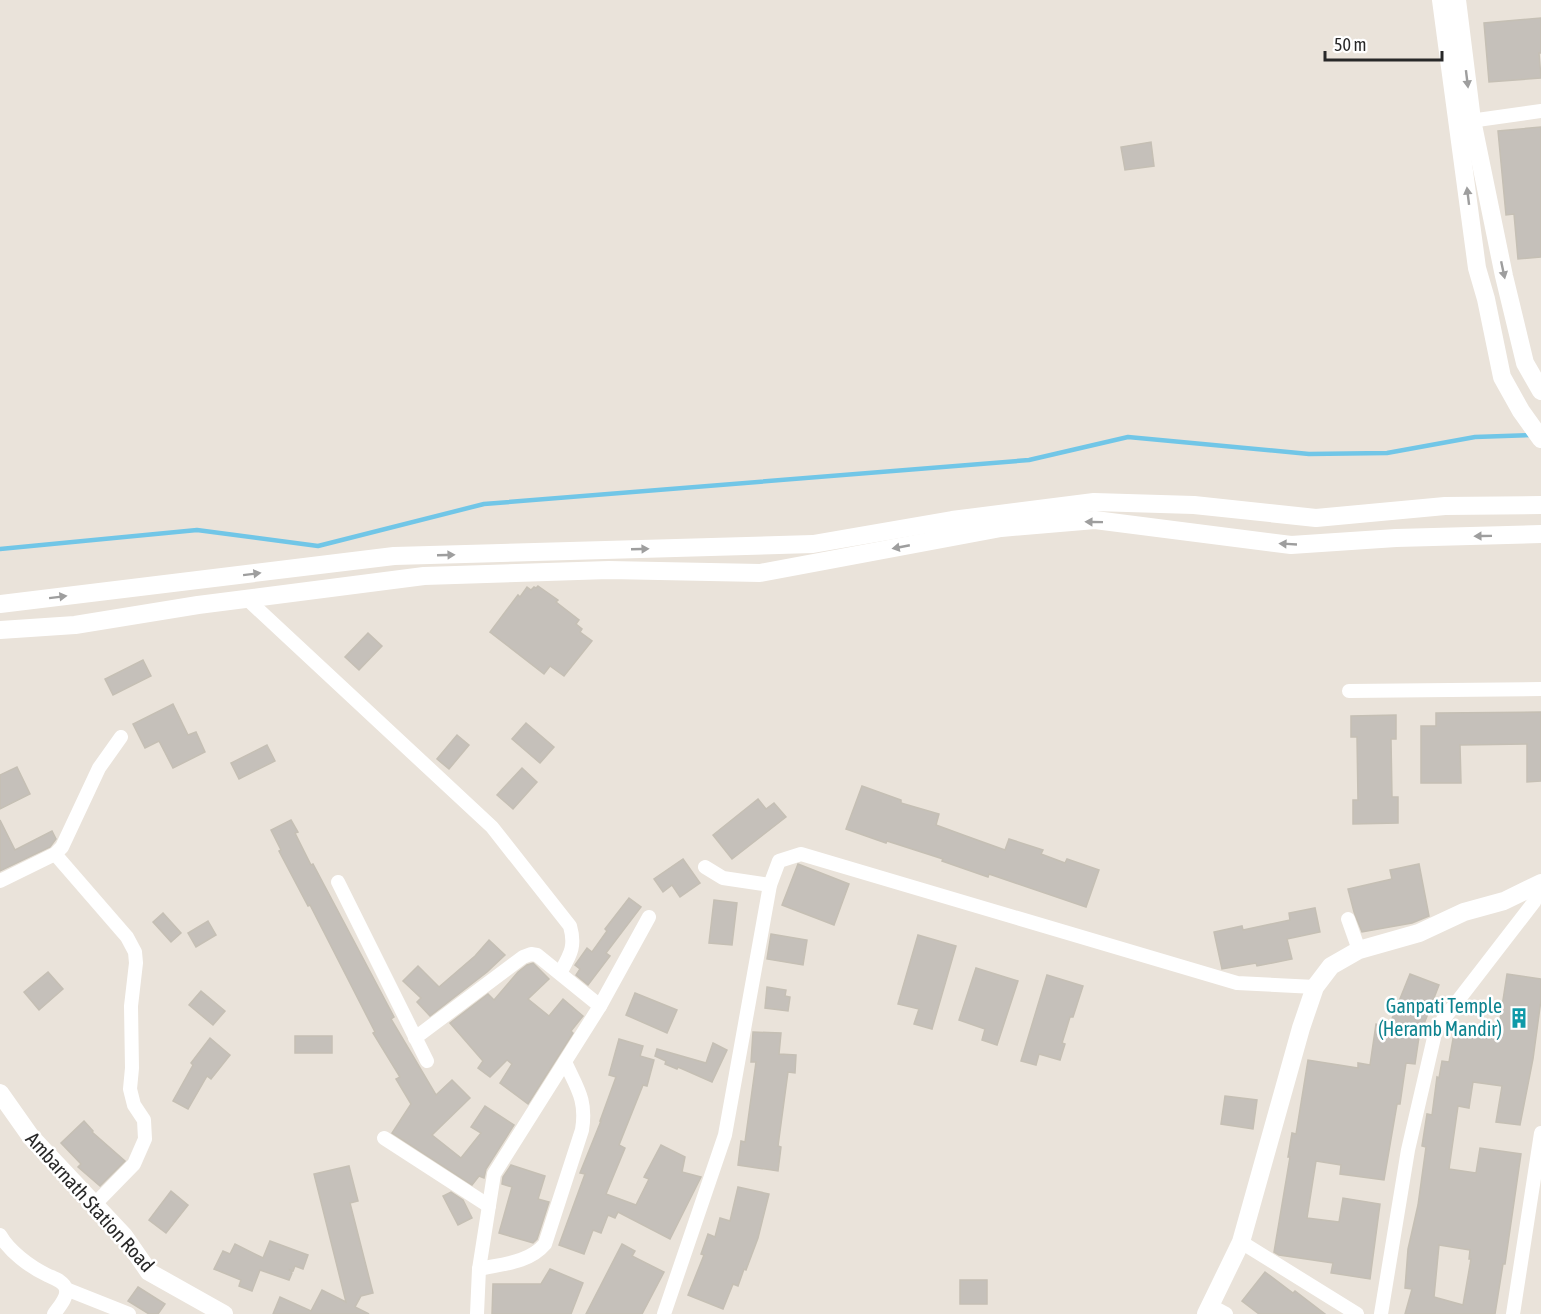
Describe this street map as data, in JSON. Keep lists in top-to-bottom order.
{
  "streets": {
    "main road": ["Ambarnath Station Road"]
  },
  "places": {
    "building": ["Ganpati Temple (Heramb Mandir)"]
  },
  "scale_bar": "50 m"
}
